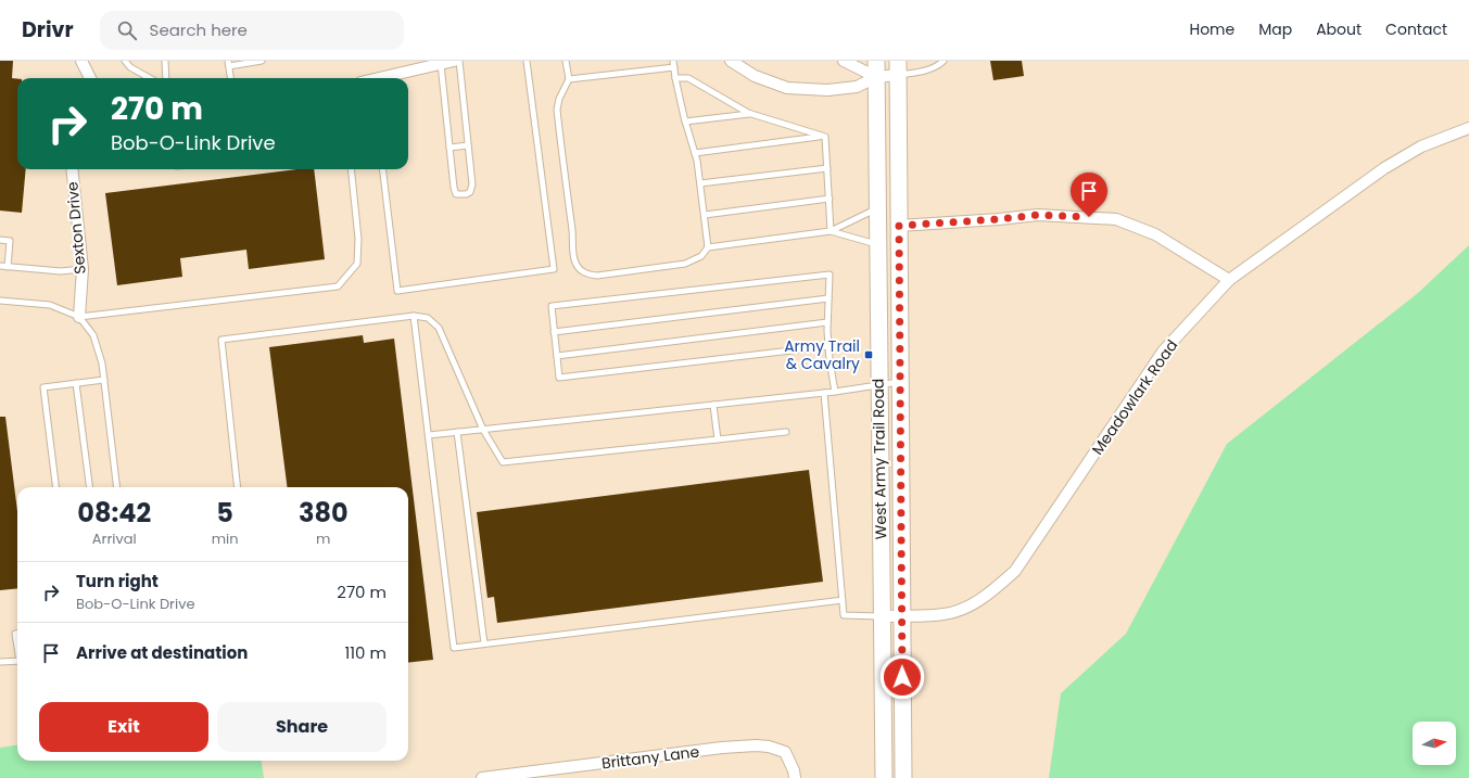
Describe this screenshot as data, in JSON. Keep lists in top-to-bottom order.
{
  "streets": {
    "main road": ["West Army Trail Road"],
    "street": ["Sexton Drive", "Meadowlark Road", "Brittany Lane"]
  },
  "crossings": [
    ["Meadowlark Road", "West Army Trail Road"]
  ],
  "places": {
    "transit": ["Army Trail & Cavalry"]
  },
  "north": "right",
  "page": {
    "header": "Drivr",
    "search": "Search here",
    "nav": [
      "Home",
      "Map",
      "About",
      "Contact"
    ],
    "turn": ["270 m", "Bob-O-Link Drive"],
    "eta": [
      "08:42",
      "Arrival",
      "5",
      "min",
      "380",
      "m"
    ],
    "list": [
      {
        "name": "Turn right",
        "note": "Bob-O-Link Drive",
        "value": "270 m"
      },
      {
        "name": "Arrive at destination",
        "value": "110 m"
      }
    ],
    "buttons": ["Exit", "Share"]
  }
}
